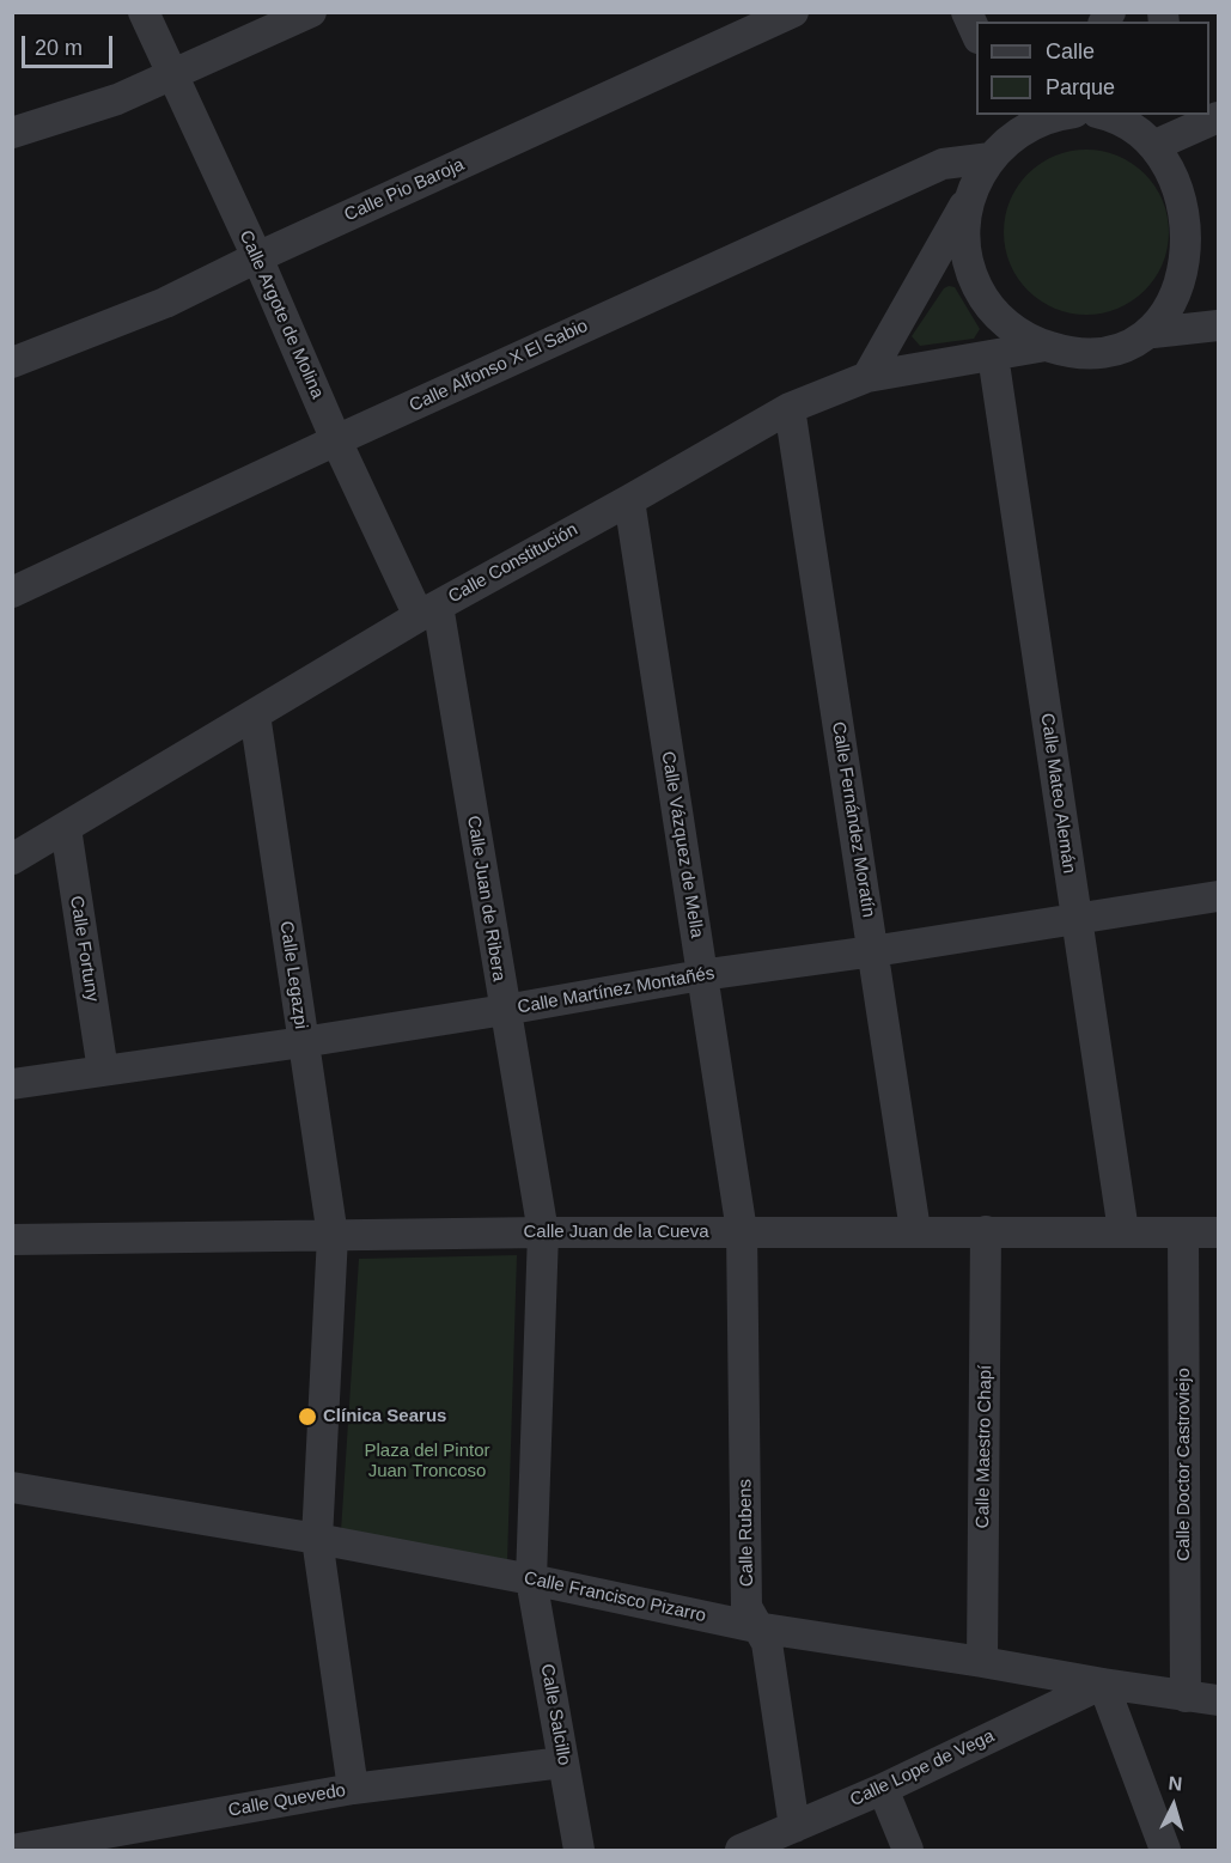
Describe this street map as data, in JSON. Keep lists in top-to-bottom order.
{
  "streets": {
    "street": [
      "Calle Pio Baroja",
      "Calle Argote de Molina",
      "Calle Alfonso X El Sabio",
      "Calle Constitución",
      "Calle Mateo Alemán",
      "Calle Fernández Moratín",
      "Calle Vázquez de Mella",
      "Calle Juan de Ribera",
      "Calle Fortuny",
      "Calle Legazpi",
      "Calle Martínez Montañés",
      "Calle Juan de la Cueva",
      "Calle Maestro Chapí",
      "Calle Doctor Castroviejo",
      "Calle Rubens",
      "Calle Francisco Pizarro",
      "Calle Salcillo",
      "Calle Lope de Vega",
      "Calle Quevedo"
    ]
  },
  "crossings": [
    ["Calle Pio Baroja", "Calle Argote de Molina"],
    ["Calle Argote de Molina", "Calle Alfonso X El Sabio"],
    ["Calle Argote de Molina", "Calle Constitución"],
    ["Calle Argote de Molina", "Calle Juan de Ribera"],
    ["Calle Constitución", "Calle Mateo Alemán"],
    ["Calle Constitución", "Calle Fernández Moratín"],
    ["Calle Constitución", "Calle Vázquez de Mella"],
    ["Calle Constitución", "Calle Juan de Ribera"],
    ["Calle Constitución", "Calle Fortuny"],
    ["Calle Constitución", "Calle Legazpi"],
    ["Calle Mateo Alemán", "Calle Martínez Montañés"],
    ["Calle Mateo Alemán", "Calle Juan de la Cueva"],
    ["Calle Fernández Moratín", "Calle Martínez Montañés"],
    ["Calle Fernández Moratín", "Calle Juan de la Cueva"],
    ["Calle Vázquez de Mella", "Calle Martínez Montañés"],
    ["Calle Vázquez de Mella", "Calle Juan de la Cueva"],
    ["Calle Vázquez de Mella", "Calle Rubens"],
    ["Calle Juan de Ribera", "Calle Martínez Montañés"],
    ["Calle Juan de Ribera", "Calle Juan de la Cueva"],
    ["Calle Juan de Ribera", "Calle Francisco Pizarro"],
    ["Calle Juan de Ribera", "Calle Salcillo"],
    ["Calle Fortuny", "Calle Martínez Montañés"],
    ["Calle Legazpi", "Calle Martínez Montañés"],
    ["Calle Legazpi", "Calle Juan de la Cueva"],
    ["Calle Legazpi", "Calle Francisco Pizarro"],
    ["Calle Legazpi", "Calle Quevedo"],
    ["Calle Juan de la Cueva", "Calle Maestro Chapí"],
    ["Calle Juan de la Cueva", "Calle Doctor Castroviejo"],
    ["Calle Juan de la Cueva", "Calle Rubens"],
    ["Calle Maestro Chapí", "Calle Francisco Pizarro"],
    ["Calle Doctor Castroviejo", "Calle Francisco Pizarro"],
    ["Calle Rubens", "Calle Francisco Pizarro"],
    ["Calle Rubens", "Calle Lope de Vega"],
    ["Calle Francisco Pizarro", "Calle Salcillo"],
    ["Calle Francisco Pizarro", "Calle Lope de Vega"],
    ["Calle Salcillo", "Calle Quevedo"]
  ],
  "parks": ["Plaza del Pintor Juan Troncoso"],
  "places": ["Clínica Searus"],
  "legend": ["Calle", "Parque"],
  "scale_bar": "20 m",
  "north": "top"
}
